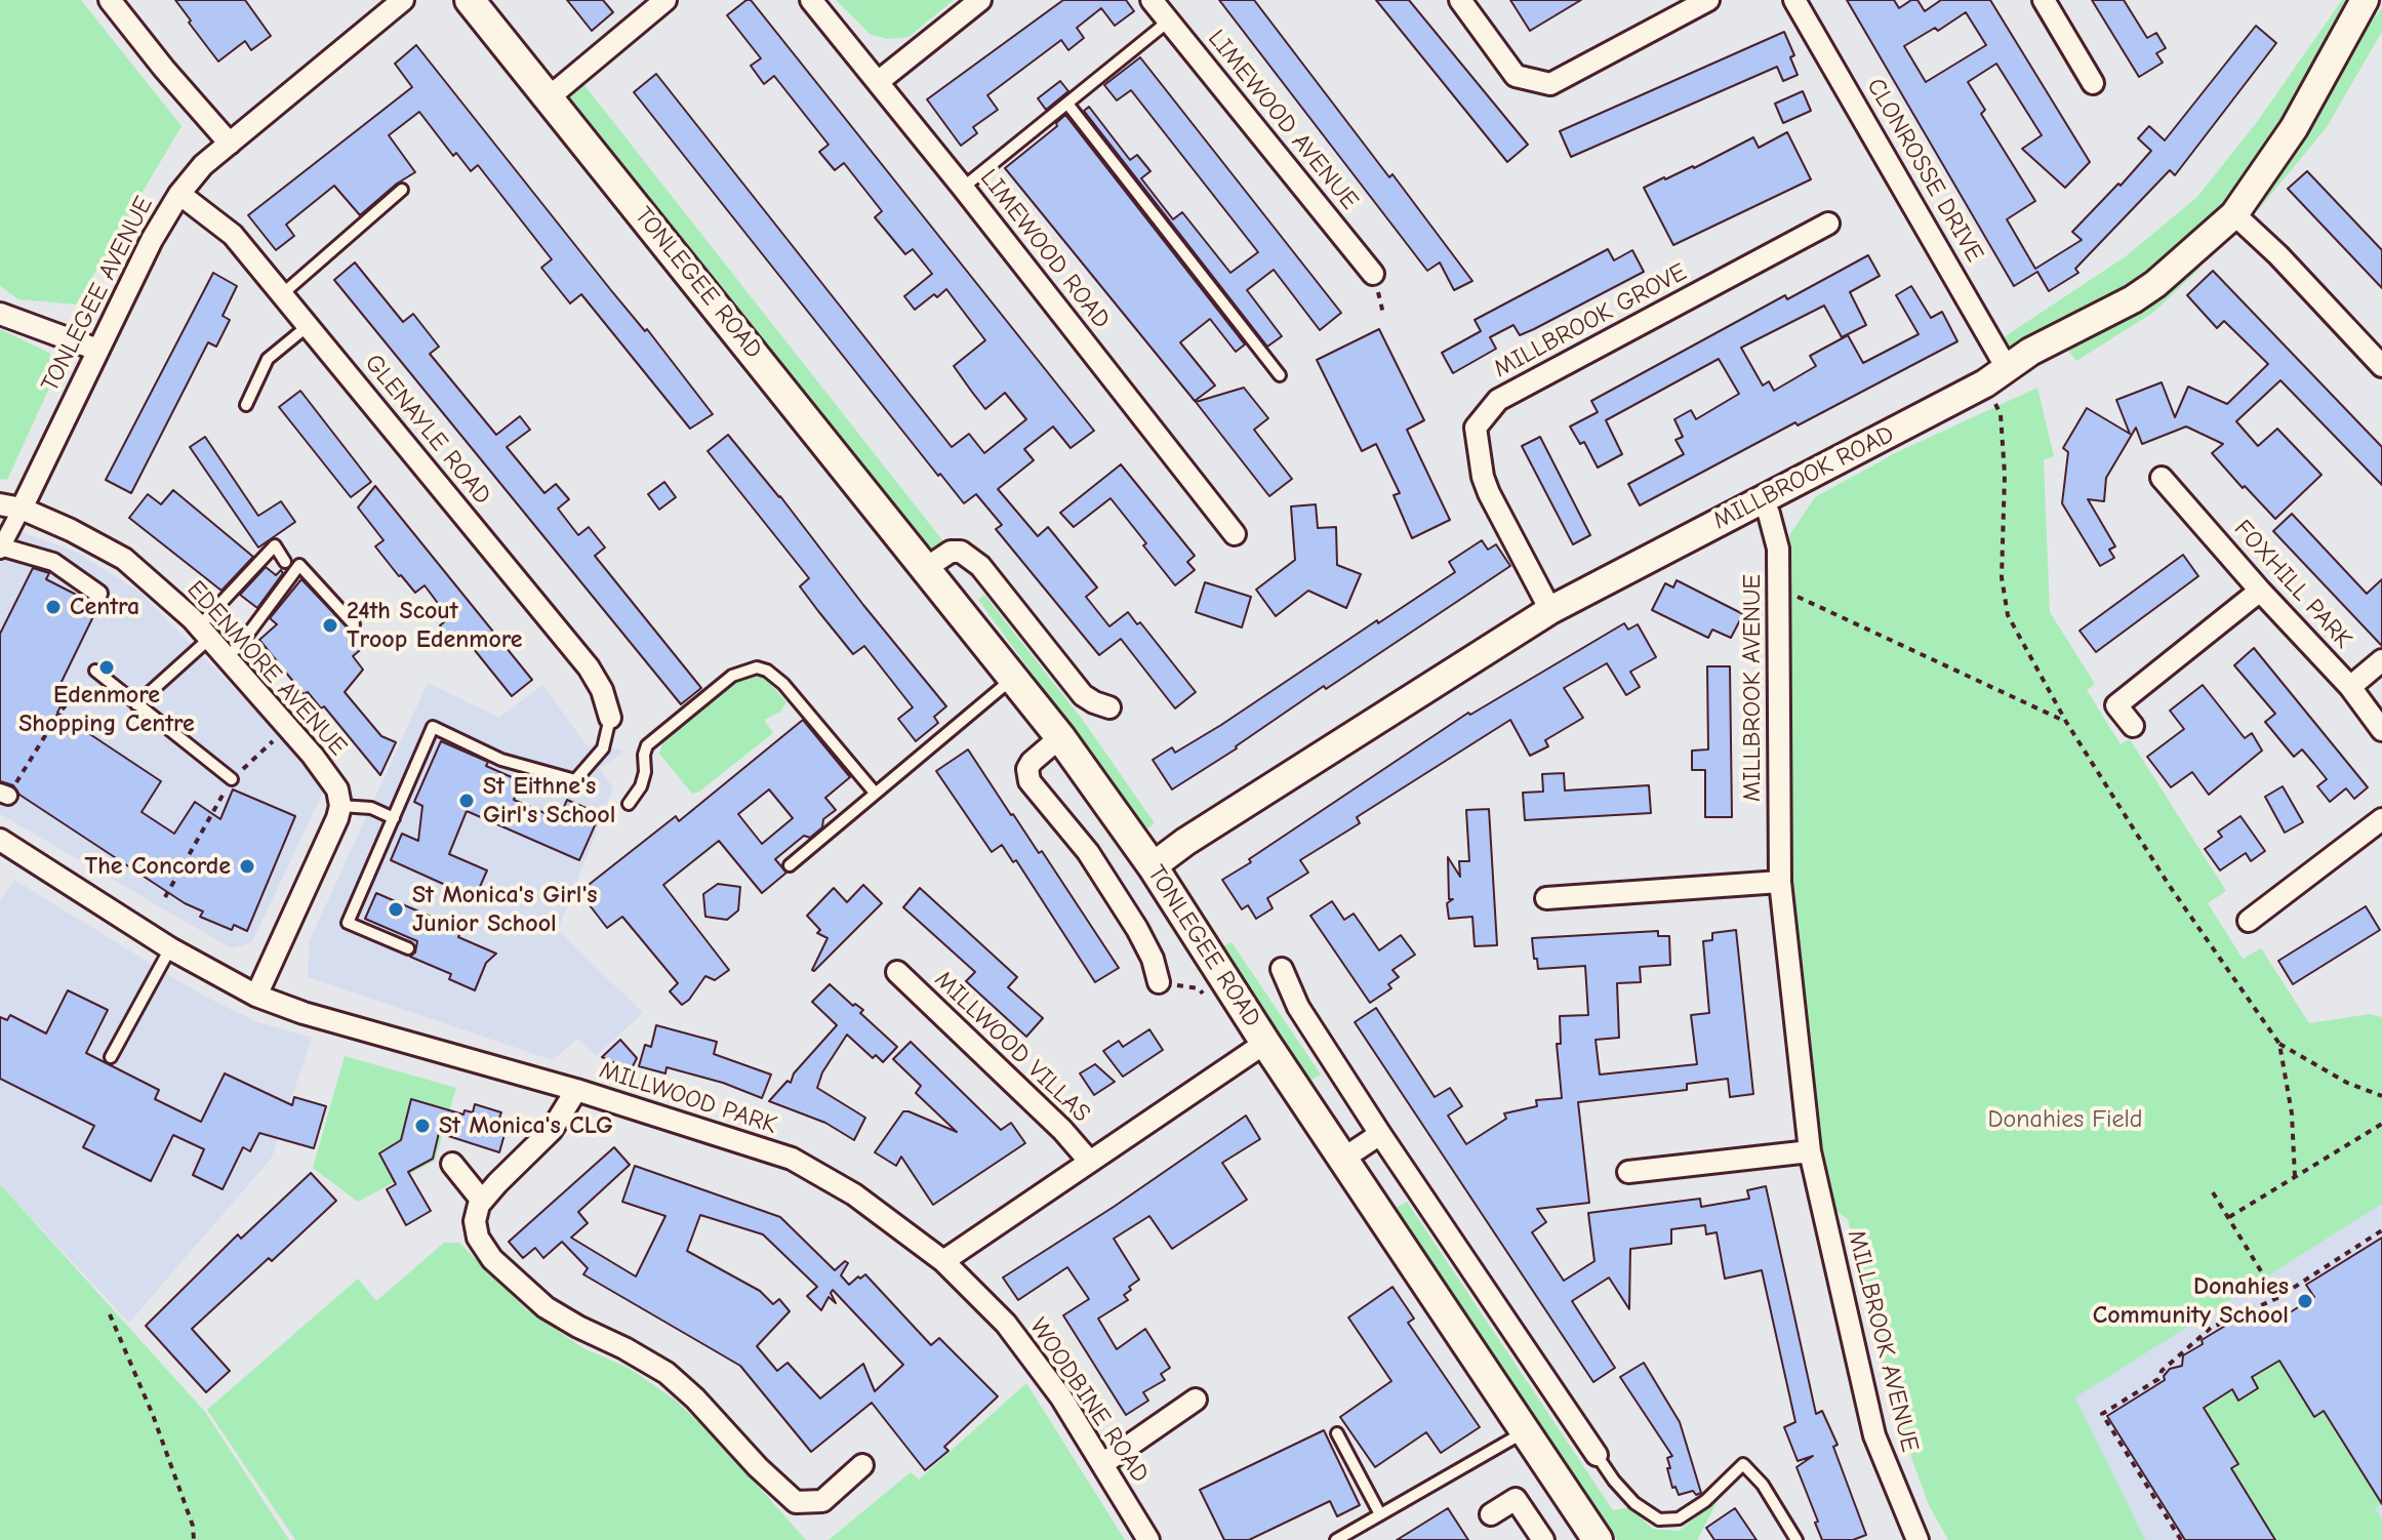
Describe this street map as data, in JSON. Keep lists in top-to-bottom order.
{
  "streets": {
    "main road": ["TONLEGEE ROAD"],
    "street": [
      "LIMEWOOD AVENUE",
      "CLONROSSE DRIVE",
      "LIMEWOOD ROAD",
      "TONLEGEE AVENUE",
      "MILLBROOK GROVE",
      "GLENAYLE ROAD",
      "MILLBROOK ROAD",
      "FOXHILL PARK",
      "EDENMORE AVENUE",
      "MILLBROOK AVENUE",
      "MILLWOOD VILLAS",
      "MILLWOOD PARK",
      "WOODBINE ROAD"
    ]
  },
  "crossings": [
    ["CLONROSSE DRIVE", "MILLBROOK ROAD"],
    ["TONLEGEE ROAD", "MILLBROOK ROAD"],
    ["TONLEGEE ROAD", "MILLWOOD VILLAS"],
    ["TONLEGEE AVENUE", "GLENAYLE ROAD"],
    ["TONLEGEE AVENUE", "EDENMORE AVENUE"],
    ["MILLBROOK GROVE", "MILLBROOK ROAD"],
    ["MILLBROOK ROAD", "MILLBROOK AVENUE"],
    ["MILLWOOD VILLAS", "MILLWOOD PARK"],
    ["MILLWOOD VILLAS", "WOODBINE ROAD"],
    ["MILLWOOD PARK", "WOODBINE ROAD"]
  ],
  "parks": ["Donahies Field"],
  "places": [
    "Centra",
    "24th Scout Troop Edenmore",
    "Edenmore Shopping Centre",
    "St Eithne's Girl's School",
    "The Concorde",
    "St Monica's Girl's Junior School",
    "St Monica's CLG",
    "Donahies Community School"
  ]
}
